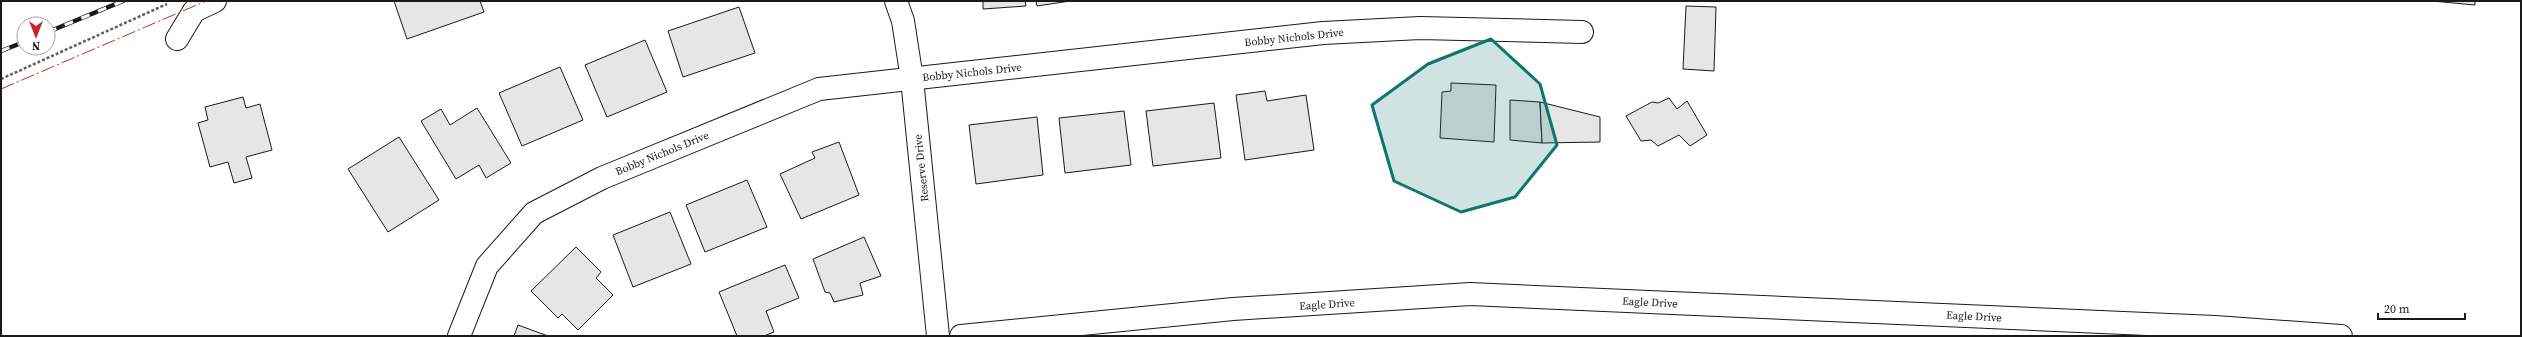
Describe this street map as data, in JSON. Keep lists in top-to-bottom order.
{
  "streets": {
    "street": ["Bobby Nichols Drive", "Reserve Drive", "Eagle Drive"]
  },
  "crossings": [
    ["Bobby Nichols Drive", "Reserve Drive"]
  ],
  "scale_bar": "20 m",
  "north": "bottom"
}
